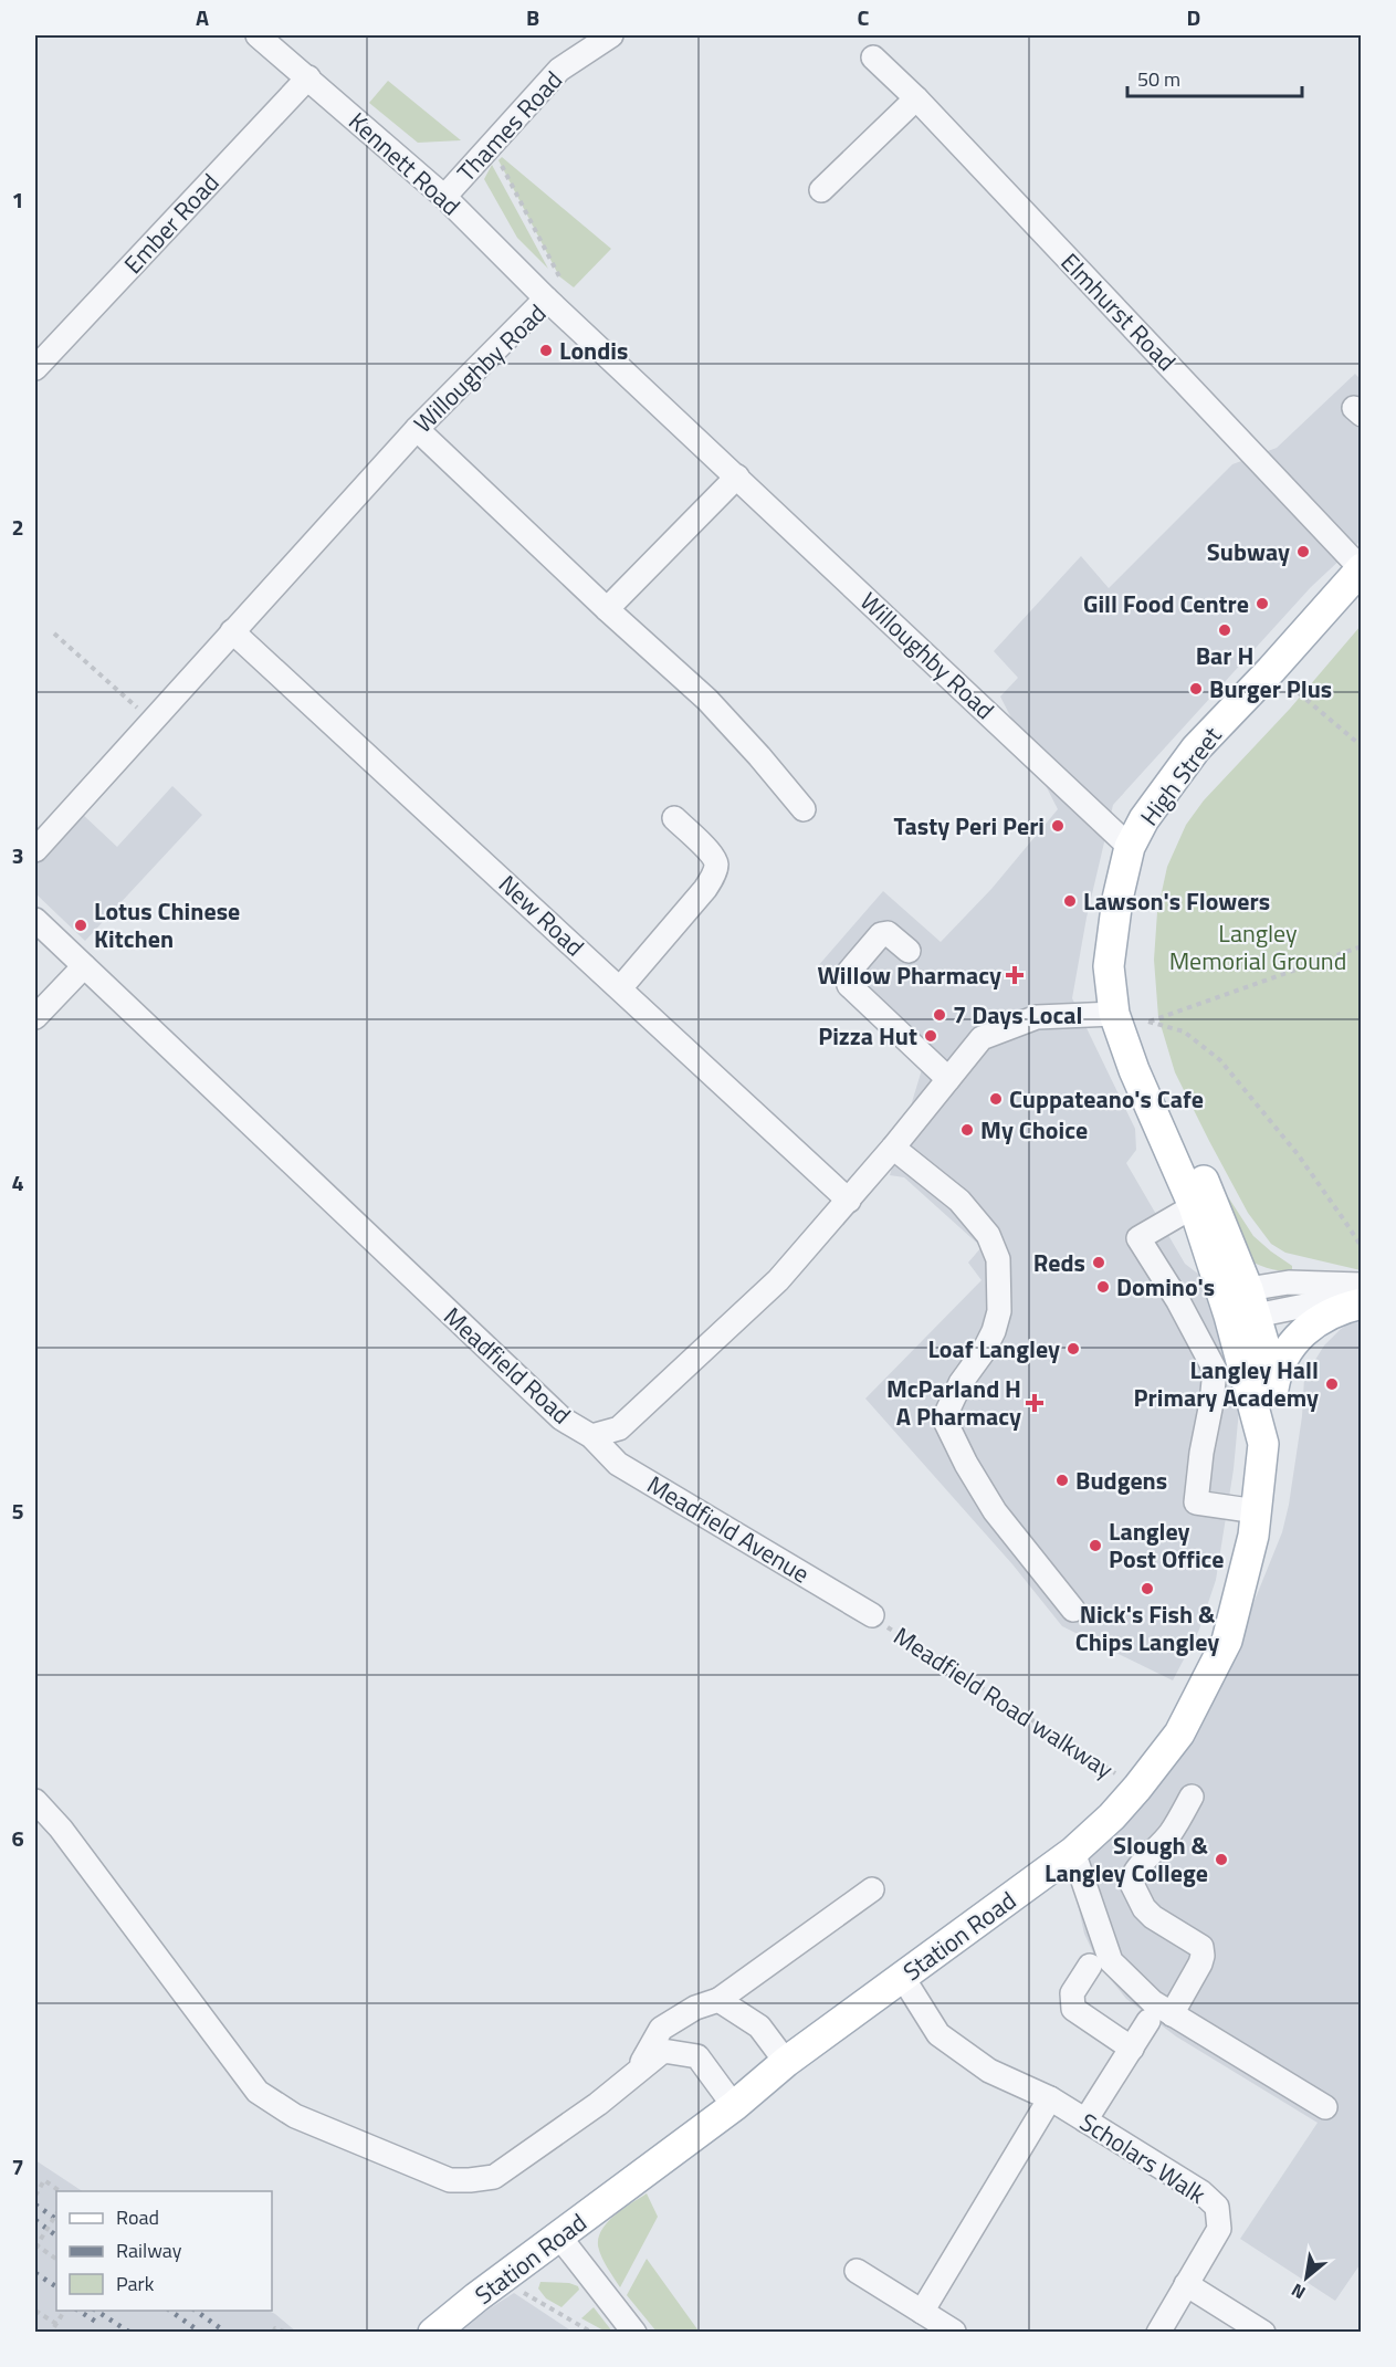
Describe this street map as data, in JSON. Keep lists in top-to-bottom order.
{
  "streets": {
    "main road": ["High Street", "Station Road"],
    "street": [
      "Thames Road",
      "Kennett Road",
      "Ember Road",
      "Elmhurst Road",
      "Willoughby Road",
      "New Road",
      "Meadfield Road",
      "Meadfield Avenue",
      "Scholars Walk"
    ],
    "path": ["Meadfield Road walkway"]
  },
  "crossings": [
    ["Thames Road", "Kennett Road"],
    ["Kennett Road", "Ember Road"],
    ["Kennett Road", "Willoughby Road"],
    ["Elmhurst Road", "High Street"],
    ["Willoughby Road", "High Street"],
    ["Willoughby Road", "New Road"],
    ["High Street", "Meadfield Road"],
    ["High Street", "Station Road"],
    ["New Road", "Meadfield Road"],
    ["Meadfield Road", "Meadfield Avenue"],
    ["Meadfield Avenue", "Meadfield Road walkway"],
    ["Meadfield Road walkway", "Station Road"],
    ["Station Road", "Scholars Walk"]
  ],
  "parks": ["Langley Memorial Ground"],
  "places": {
    "other": [
      "Londis",
      "Subway",
      "Gill Food Centre",
      "Bar H",
      "Burger Plus",
      "Tasty Peri Peri",
      "Lawson's Flowers",
      "Lotus Chinese Kitchen",
      "7 Days Local",
      "Pizza Hut",
      "Cuppateano's Cafe",
      "My Choice",
      "Reds",
      "Domino's",
      "Loaf Langley",
      "Langley Hall Primary Academy",
      "Budgens",
      "Langley Post Office",
      "Nick's Fish & Chips Langley",
      "Slough & Langley College"
    ],
    "health": ["Willow Pharmacy", "McParland H A Pharmacy"]
  },
  "legend": ["Road", "Railway", "Park"],
  "scale_bar": "50 m",
  "north": "bottom left",
  "grid": {
    "columns": [
      "A",
      "B",
      "C",
      "D"
    ],
    "rows": [
      "1",
      "2",
      "3",
      "4",
      "5",
      "6",
      "7"
    ]
  }
}
